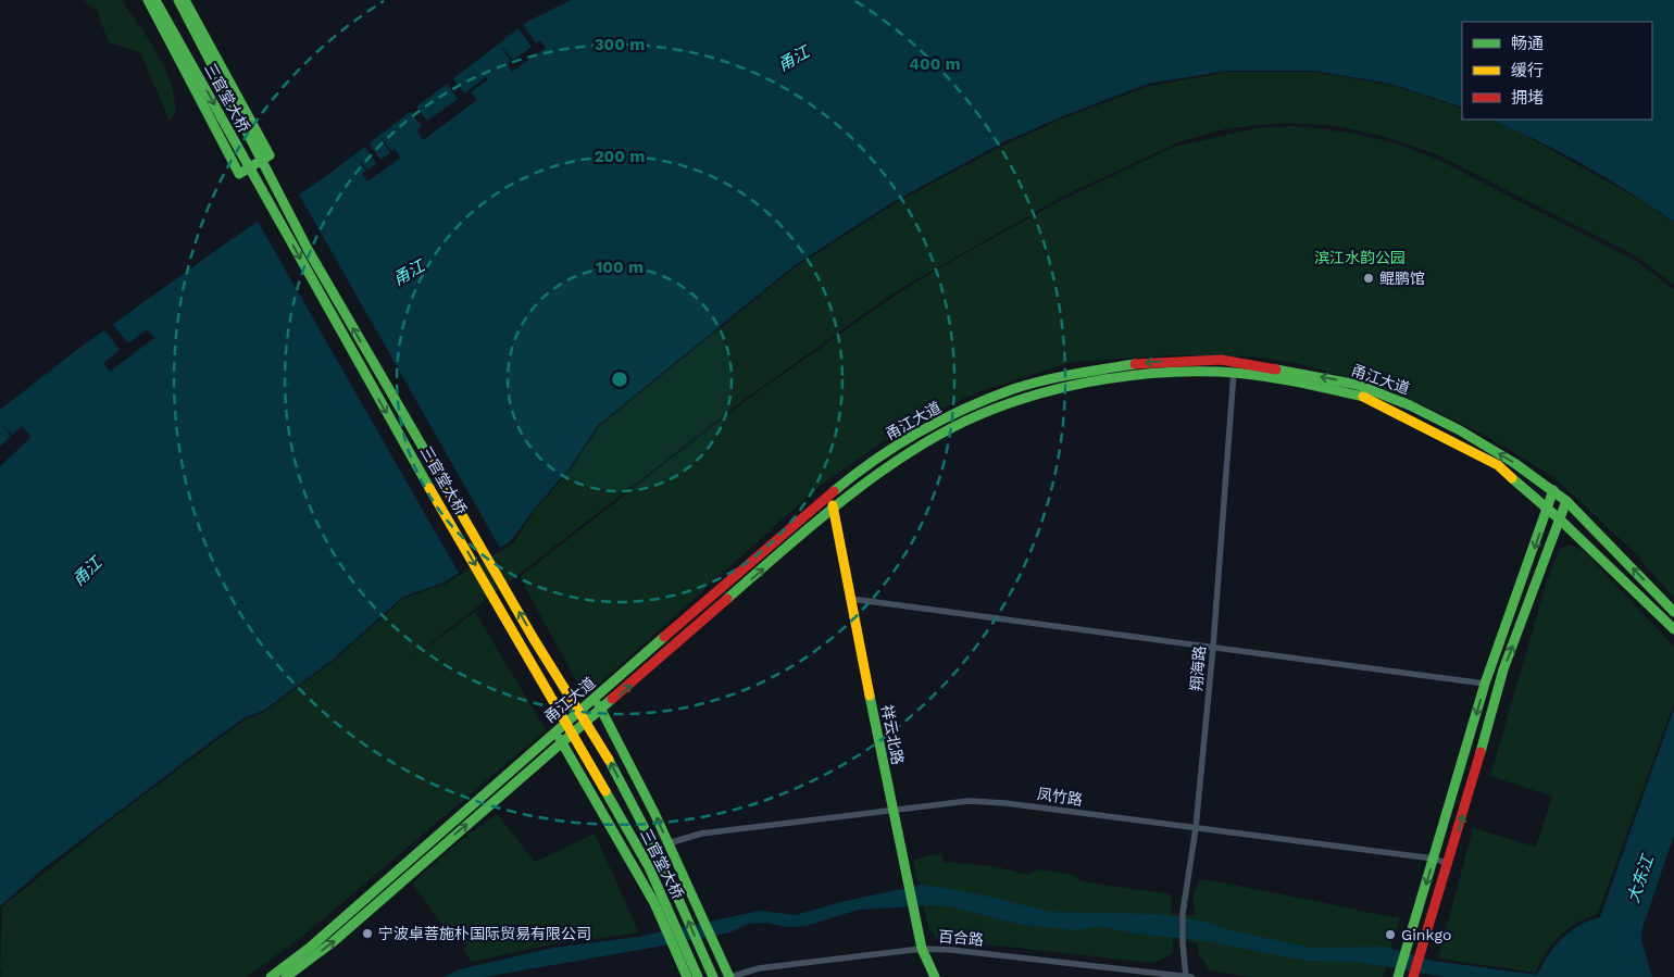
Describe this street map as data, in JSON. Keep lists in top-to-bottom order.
{
  "streets": {
    "main road": ["三官堂大桥", "甬江大道", "祥云北路"],
    "street": ["翔海路", "凤竹路", "百合路"]
  },
  "crossings": [
    ["甬江大道", "翔海路"],
    ["甬江大道", "祥云北路"],
    ["翔海路", "凤竹路"],
    ["翔海路", "百合路"],
    ["祥云北路", "凤竹路"],
    ["祥云北路", "百合路"]
  ],
  "water": ["甬江", "大东江"],
  "parks": ["滨江水韵公园"],
  "places": ["鲲鹏馆", "宁波卓菩施朴国际贸易有限公司", "Ginkgo"],
  "legend": ["畅通", "缓行", "拥堵"],
  "rings": [
    "300 m",
    "400 m",
    "200 m",
    "100 m"
  ]
}
